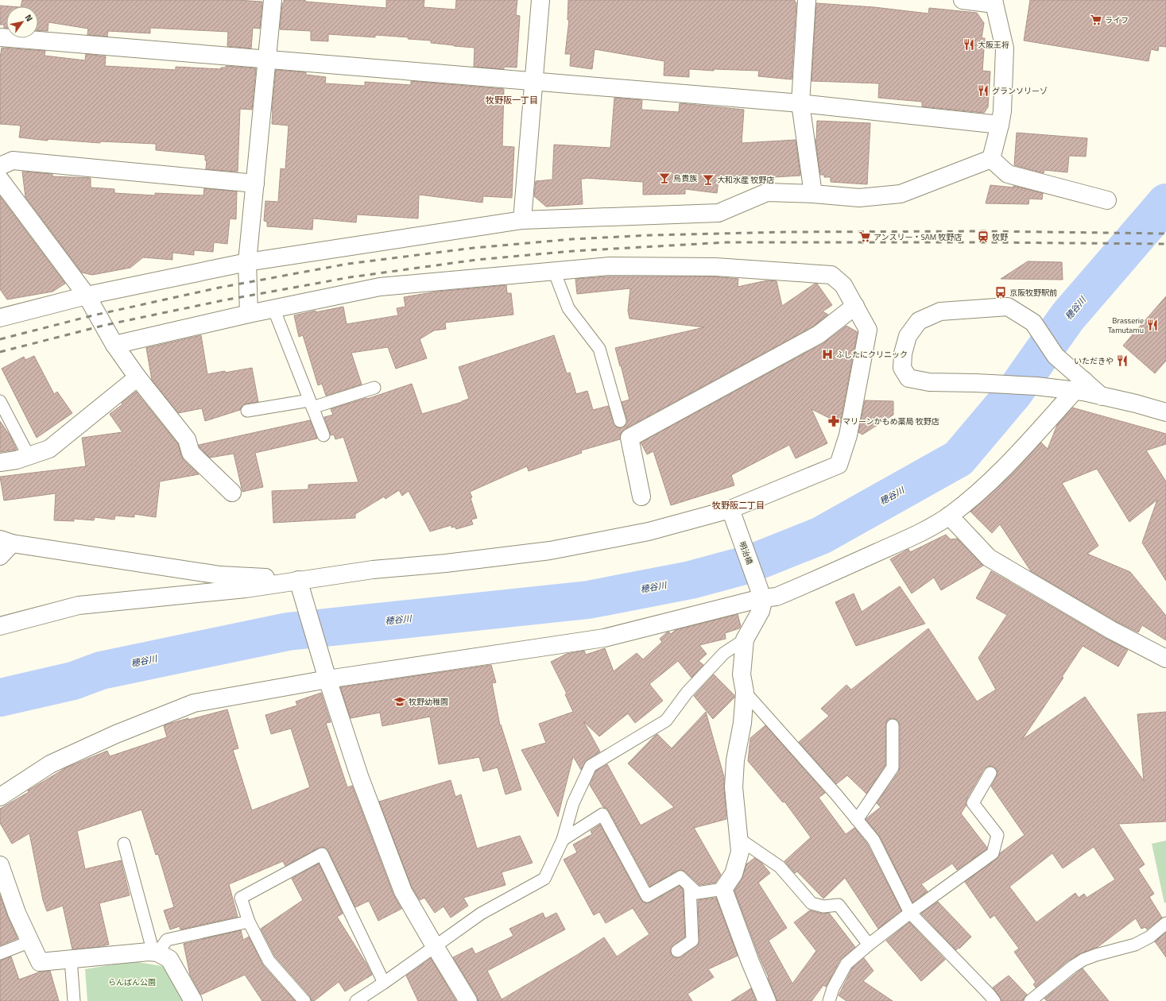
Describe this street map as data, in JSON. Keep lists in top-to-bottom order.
{
  "streets": {
    "street": ["明治橋"]
  },
  "districts": ["牧野阪一丁目", "牧野阪二丁目"],
  "water": ["穂谷川"],
  "parks": ["らんぱん公園"],
  "places": {
    "supermarket": ["ライフ", "アンスリー・SAM 牧野店"],
    "restaurant": [
      "大阪王将",
      "グランソリーゾ",
      "Brasserie Tamutamu",
      "いただきや"
    ],
    "bar": ["鳥貴族", "大和水産 牧野店"],
    "station": ["牧野"],
    "bus stop": ["京阪牧野駅前"],
    "hospital": ["ふしたにクリニック"],
    "pharmacy": ["マリーンかもめ薬局 牧野店"],
    "school or university": ["牧野幼稚園"]
  },
  "north": "top right"
}
